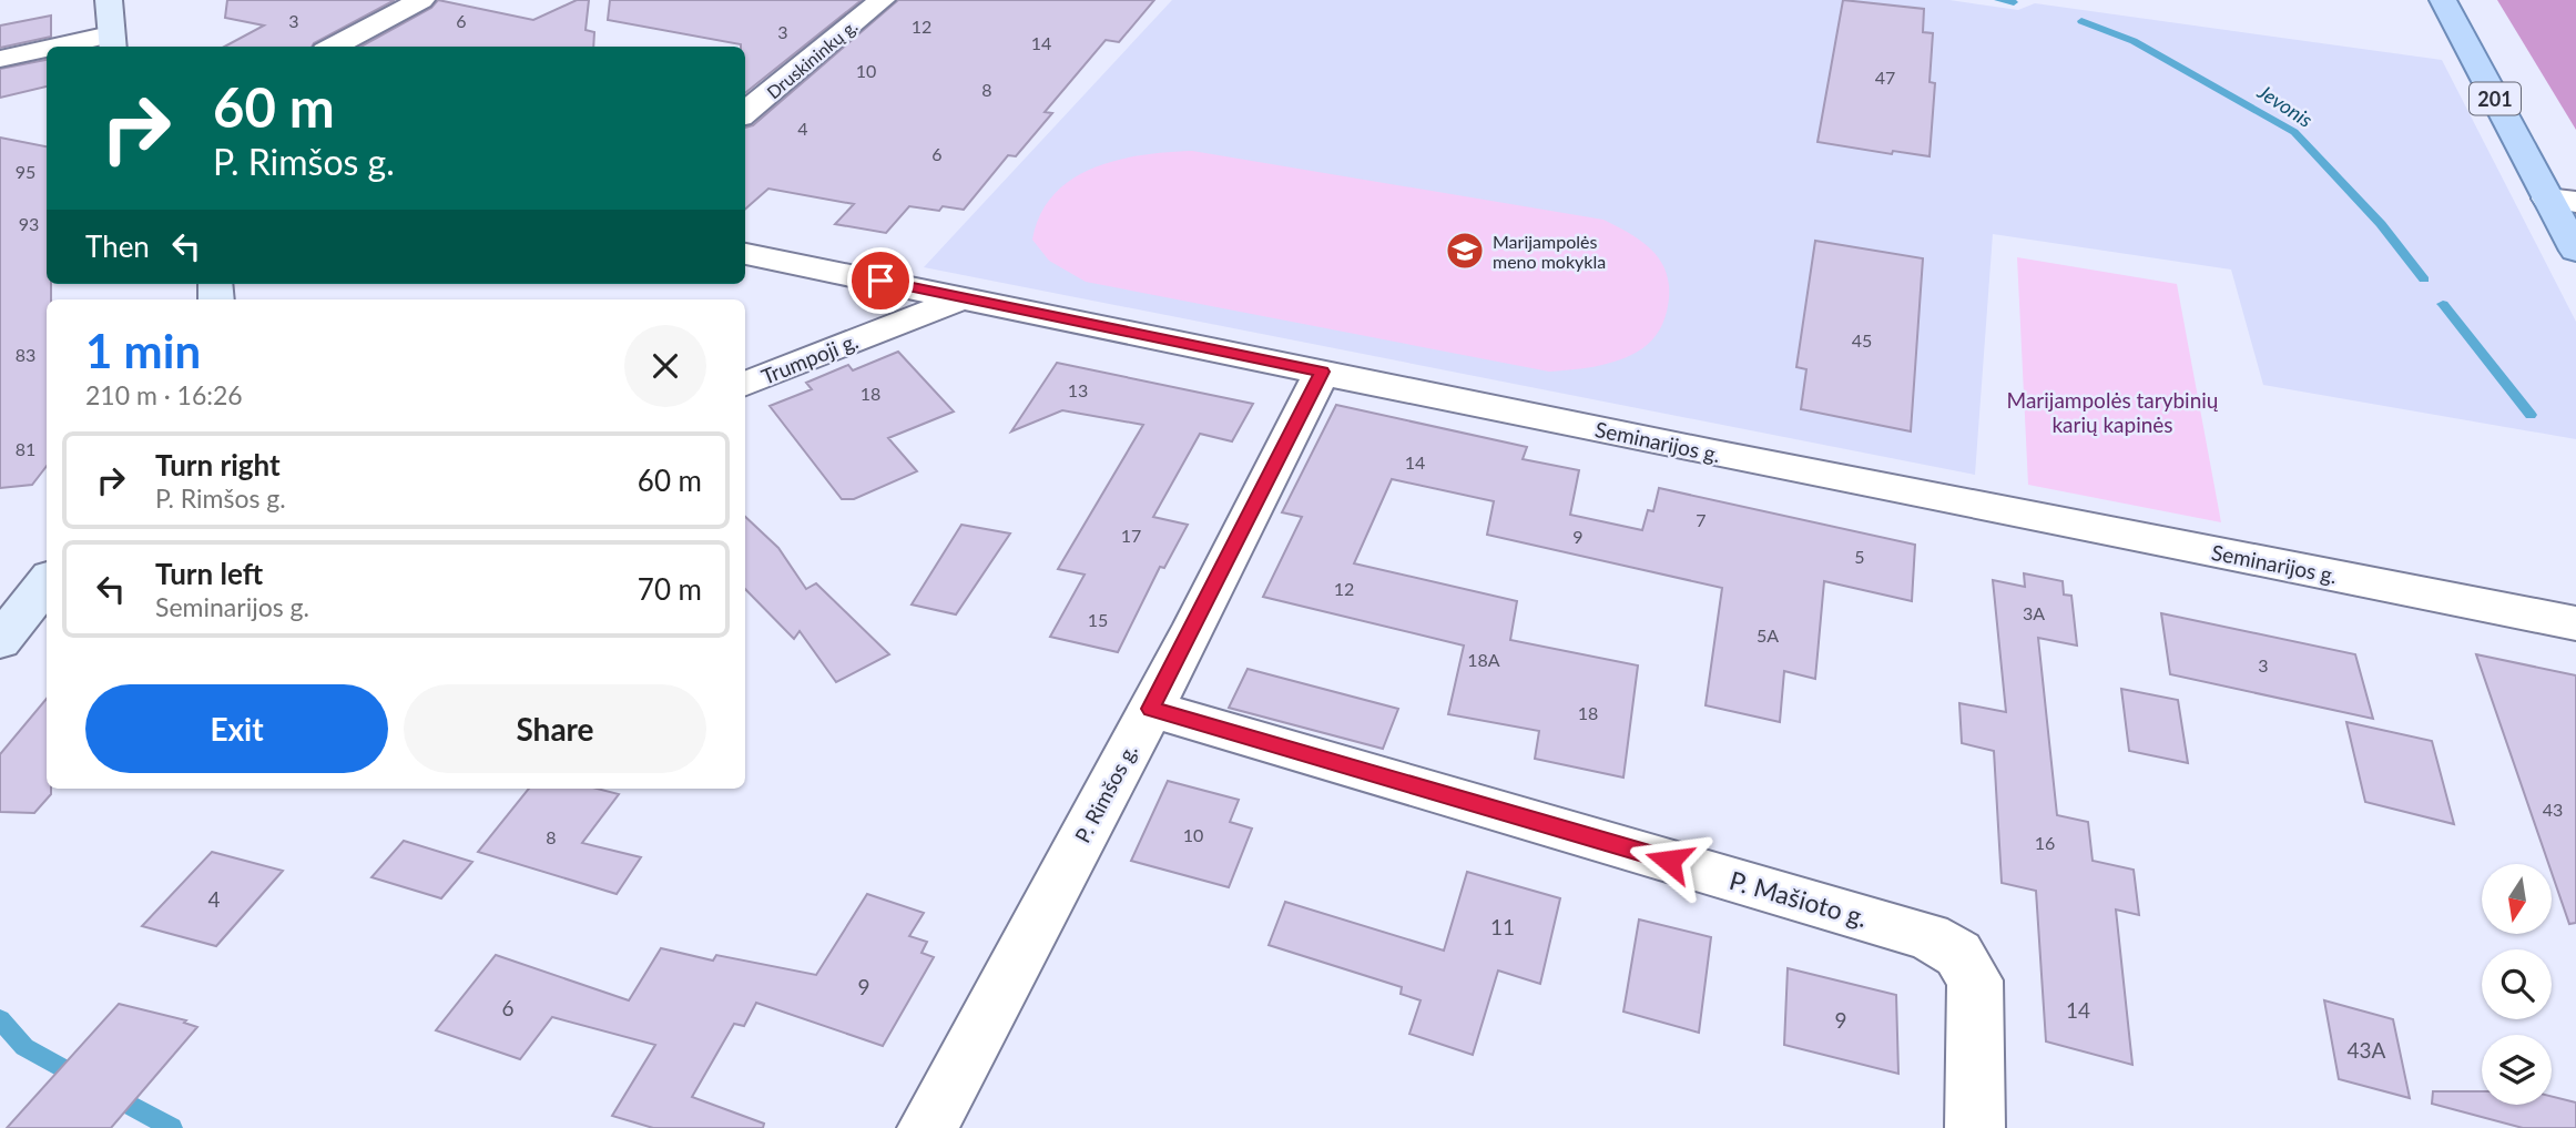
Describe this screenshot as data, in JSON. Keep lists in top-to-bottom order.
{
  "streets": {
    "main road": ["201"],
    "street": [
      "Druskininkų g.",
      "Trumpoji g.",
      "Seminarijos g.",
      "P. Rimšos g.",
      "P. Mašioto g."
    ]
  },
  "crossings": [
    ["Trumpoji g.", "Seminarijos g."],
    ["Seminarijos g.", "P. Rimšos g."],
    ["P. Rimšos g.", "P. Mašioto g."]
  ],
  "water": ["Jevonis"],
  "parks": ["Marijampolės tarybinių karių kapinės"],
  "places": {
    "school or university": ["Marijampolės meno mokykla"]
  },
  "house_numbers": [
    "3",
    "6",
    "12",
    "3",
    "14",
    "10",
    "47",
    "8",
    "4",
    "6",
    "95",
    "93",
    "45",
    "83",
    "13",
    "18",
    "81",
    "14",
    "7",
    "17",
    "9",
    "5",
    "12",
    "3A",
    "15",
    "5A",
    "18A",
    "3",
    "18",
    "43",
    "10",
    "8",
    "16",
    "4",
    "11",
    "9",
    "6",
    "14",
    "9",
    "43A"
  ],
  "north": "bottom",
  "page": {
    "turn": ["60 m", "P. Rimšos g."],
    "then": "Then",
    "heading": ["1 min", "210 m · 16:26"],
    "list": [
      {
        "name": "Turn right",
        "note": "P. Rimšos g.",
        "value": "60 m"
      },
      {
        "name": "Turn left",
        "note": "Seminarijos g.",
        "value": "70 m"
      }
    ],
    "buttons": ["Exit", "Share"]
  }
}
